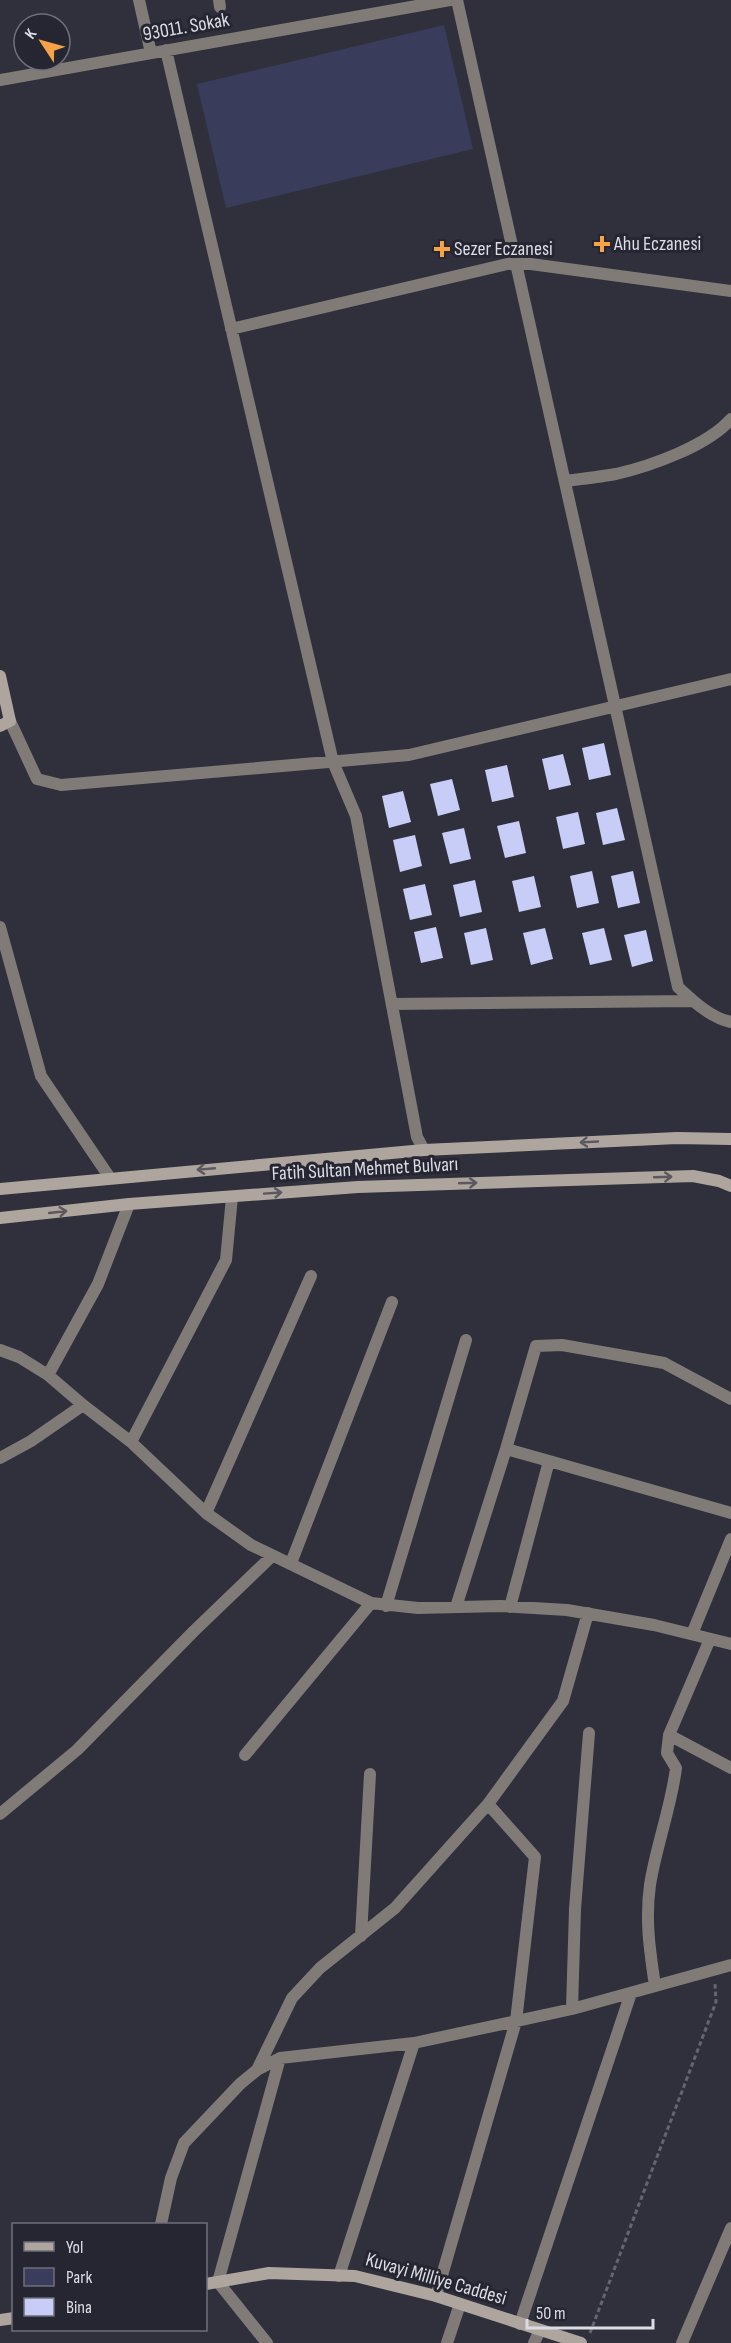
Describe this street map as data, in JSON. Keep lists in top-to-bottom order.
{
  "streets": {
    "main road": ["Fatih Sultan Mehmet Bulvarı", "Kuvayi Milliye Caddesi"],
    "street": ["93011. Sokak"]
  },
  "places": {
    "health": ["Ahu Eczanesi", "Sezer Eczanesi"]
  },
  "legend": ["Yol", "Park", "Bina"],
  "scale_bar": "50 m",
  "north": "top left"
}
